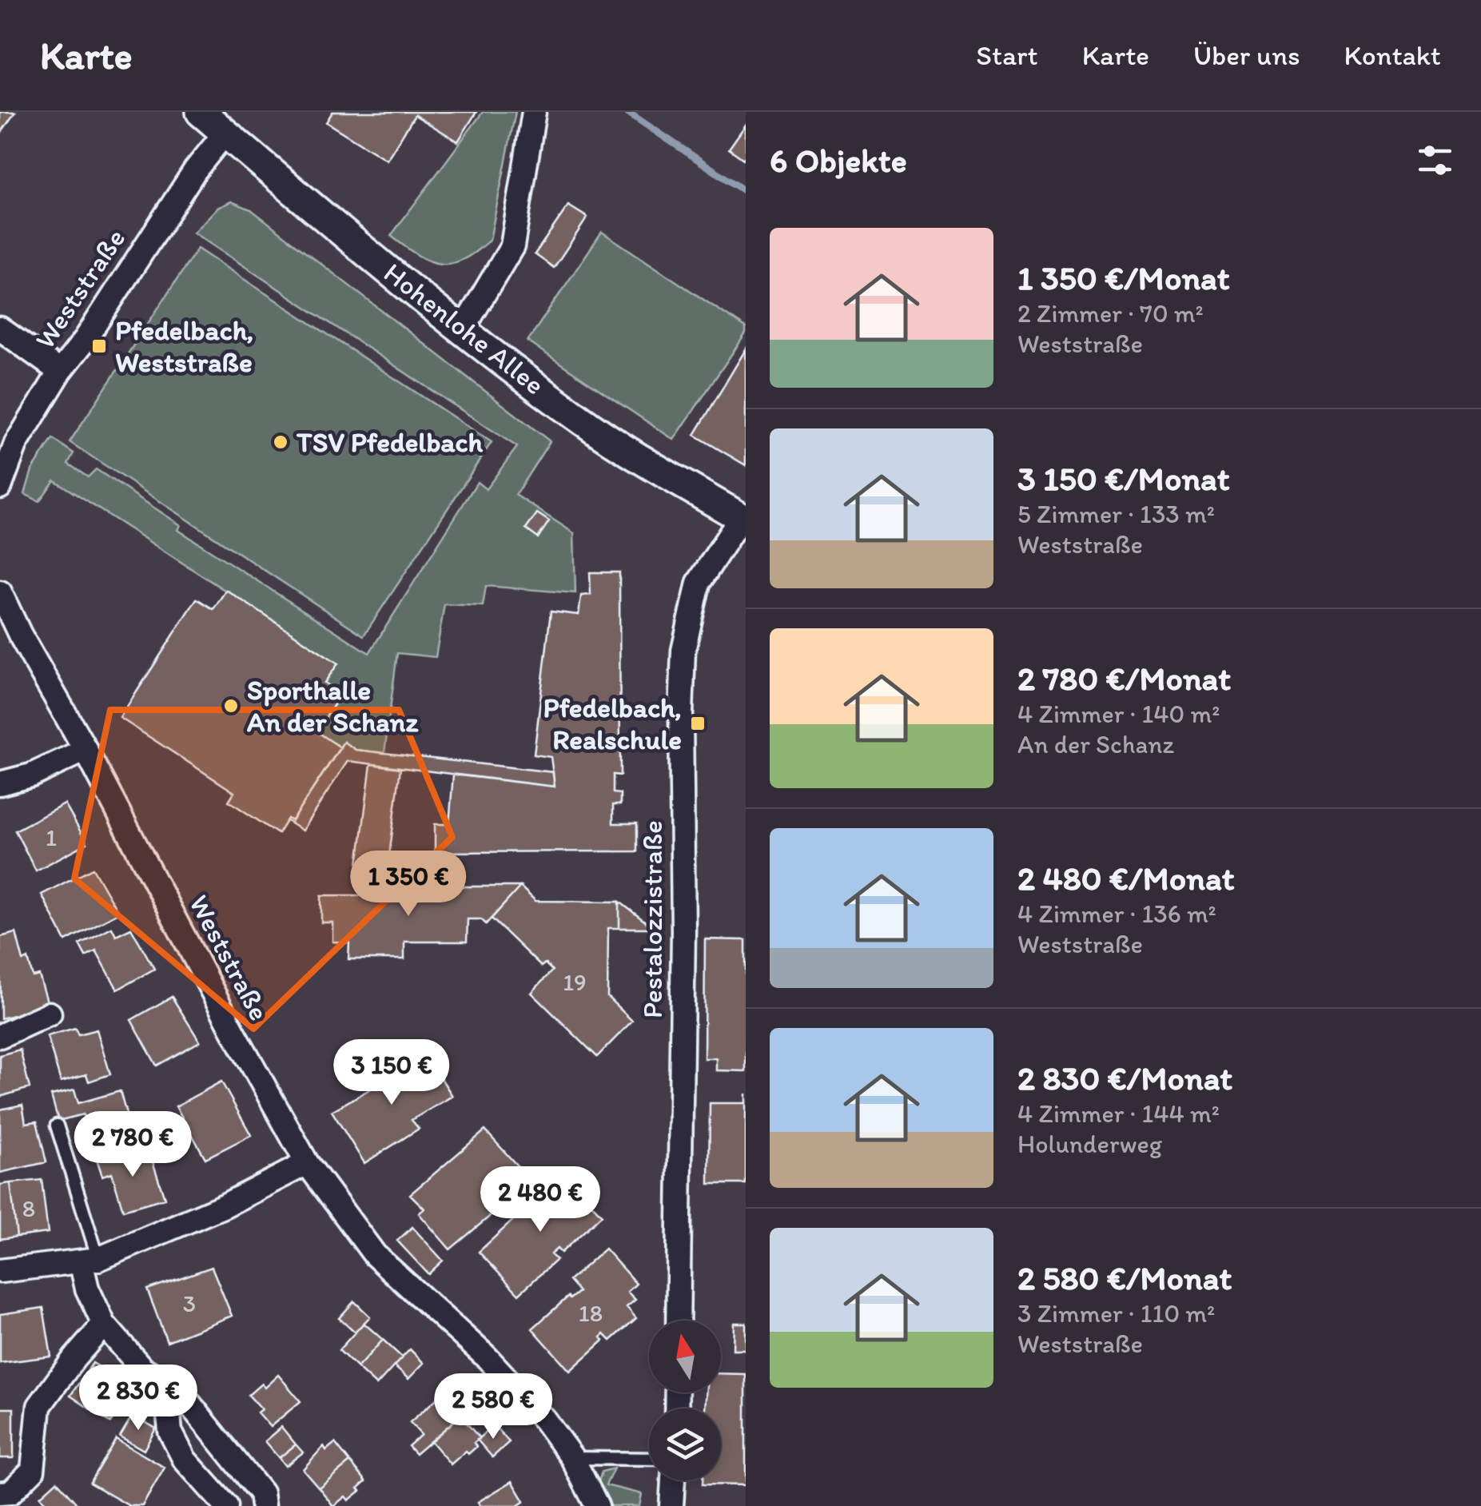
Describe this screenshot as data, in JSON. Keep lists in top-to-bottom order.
{
  "streets": {
    "street": ["Weststraße", "Hohenlohe Allee", "Pestalozzistraße"]
  },
  "crossings": [
    ["Weststraße", "Hohenlohe Allee"],
    ["Hohenlohe Allee", "Pestalozzistraße"]
  ],
  "places": {
    "transit": ["Pfedelbach, Weststraße", "Pfedelbach, Realschule"],
    "other": ["TSV Pfedelbach", "Sporthalle An der Schanz"]
  },
  "house_numbers": [
    "1",
    "19",
    "8",
    "3",
    "18"
  ],
  "north": "top",
  "page": {
    "header": "Karte",
    "nav": [
      "Start",
      "Karte",
      "Über uns",
      "Kontakt"
    ],
    "heading": "6 Objekte",
    "list": [
      {
        "name": "1 350 €/Monat",
        "note": "2 Zimmer · 70 m² · Weststraße"
      },
      {
        "name": "3 150 €/Monat",
        "note": "5 Zimmer · 133 m² · Weststraße"
      },
      {
        "name": "2 780 €/Monat",
        "note": "4 Zimmer · 140 m² · An der Schanz"
      },
      {
        "name": "2 480 €/Monat",
        "note": "4 Zimmer · 136 m² · Weststraße"
      },
      {
        "name": "2 830 €/Monat",
        "note": "4 Zimmer · 144 m² · Holunderweg"
      },
      {
        "name": "2 580 €/Monat",
        "note": "3 Zimmer · 110 m² · Weststraße"
      }
    ],
    "price": [
      "1 350 €",
      "3 150 €",
      "2 780 €",
      "2 480 €",
      "2 830 €",
      "2 580 €"
    ]
  }
}
